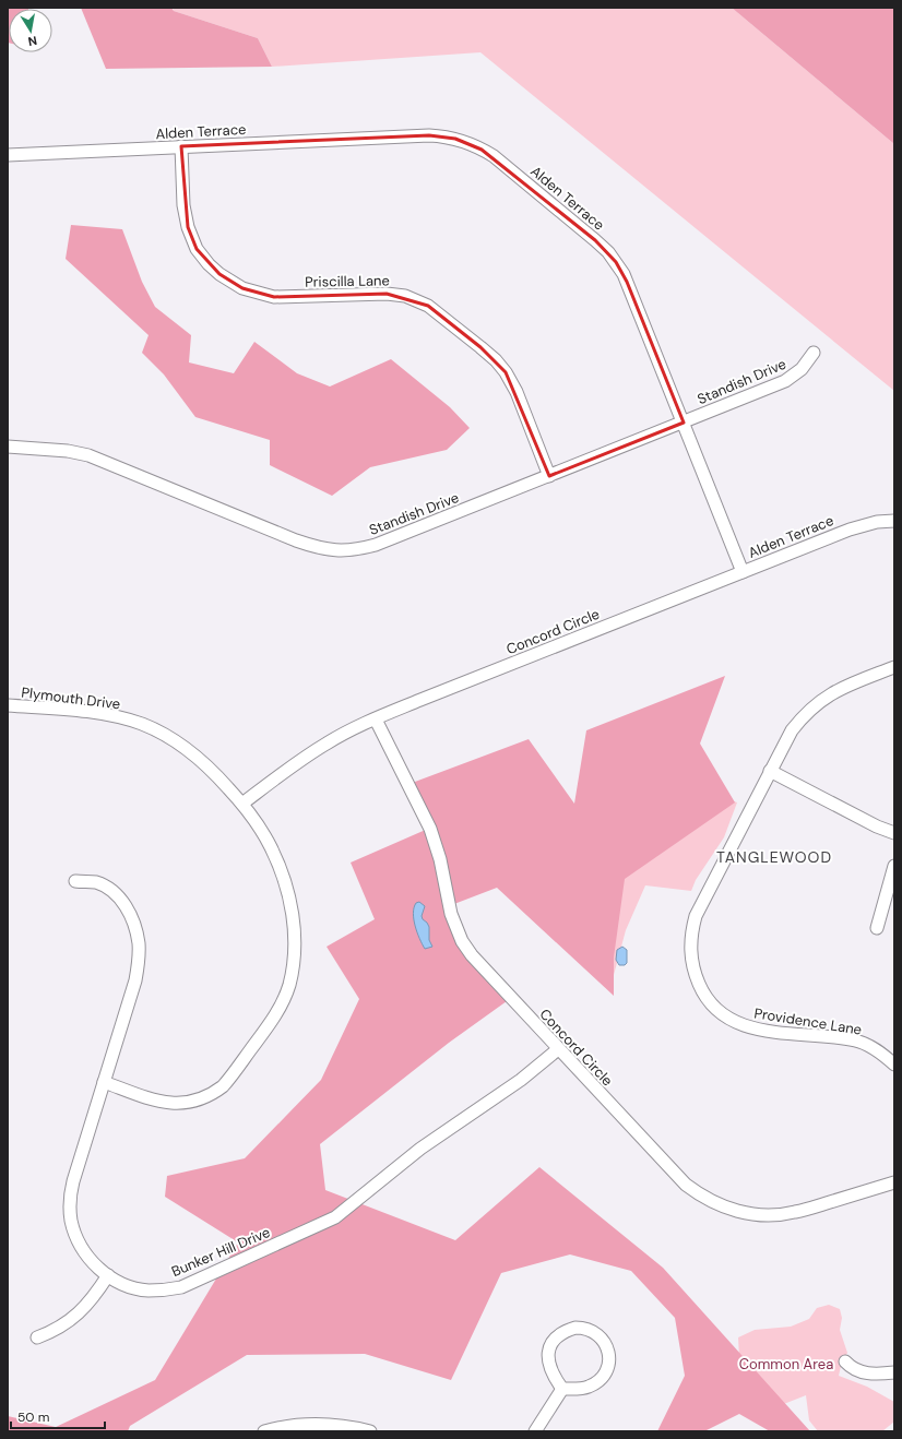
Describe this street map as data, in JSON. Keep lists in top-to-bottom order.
{
  "streets": {
    "street": [
      "Alden Terrace",
      "Priscilla Lane",
      "Standish Drive",
      "Concord Circle",
      "Plymouth Drive",
      "Providence Lane",
      "Bunker Hill Drive"
    ]
  },
  "crossings": [
    ["Alden Terrace", "Priscilla Lane"],
    ["Alden Terrace", "Standish Drive"],
    ["Alden Terrace", "Concord Circle"],
    ["Priscilla Lane", "Standish Drive"],
    ["Concord Circle", "Plymouth Drive"],
    ["Concord Circle", "Bunker Hill Drive"],
    ["Plymouth Drive", "Bunker Hill Drive"]
  ],
  "districts": ["TANGLEWOOD"],
  "parks": ["Common Area"],
  "scale_bar": "50 m",
  "north": "bottom"
}
